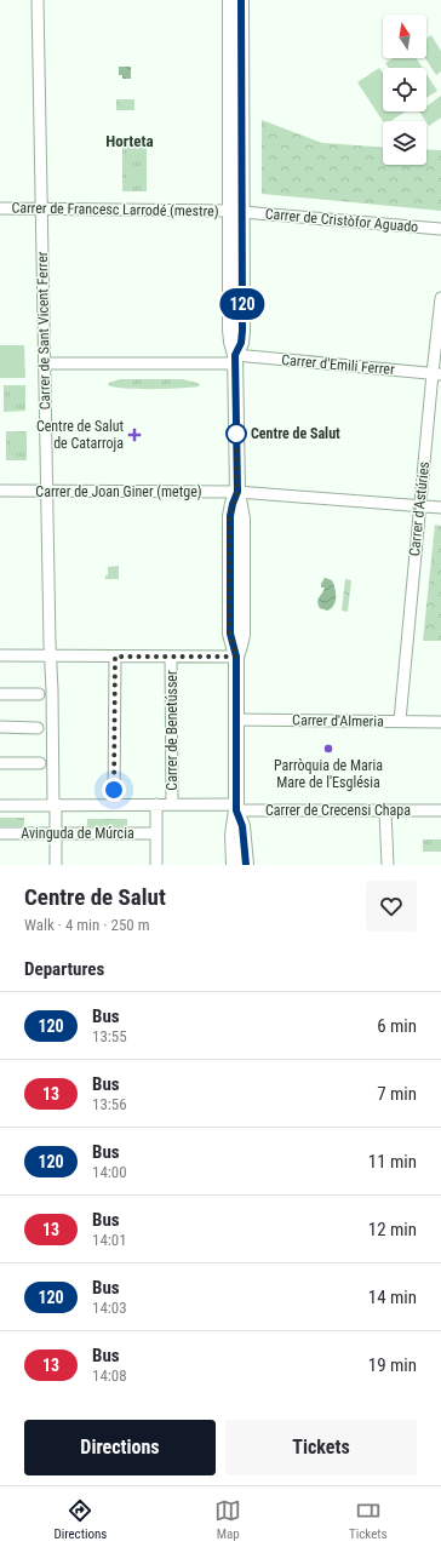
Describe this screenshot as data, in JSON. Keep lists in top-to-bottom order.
{
  "streets": {
    "street": [
      "Carrer de Francesc Larrodé (mestre)",
      "Carrer de Cristòfor Aguado",
      "Carrer de Sant Vicent Ferrer",
      "Carrer d'Emili Ferrer",
      "Carrer de Joan Giner (metge)",
      "Carrer d'Astúries",
      "Carrer d'Almeria",
      "Carrer de Benetússer",
      "Carrer de Crecensi Chapa",
      "Avinguda de Múrcia"
    ]
  },
  "crossings": [
    ["Carrer de Francesc Larrodé (mestre)", "Carrer de Cristòfor Aguado"],
    ["Carrer de Francesc Larrodé (mestre)", "Carrer de Sant Vicent Ferrer"],
    ["Carrer de Sant Vicent Ferrer", "Carrer d'Emili Ferrer"],
    ["Carrer de Sant Vicent Ferrer", "Carrer de Joan Giner (metge)"],
    ["Carrer de Sant Vicent Ferrer", "Avinguda de Múrcia"],
    ["Carrer d'Emili Ferrer", "Carrer d'Astúries"],
    ["Carrer de Joan Giner (metge)", "Carrer d'Astúries"],
    ["Carrer d'Astúries", "Carrer d'Almeria"],
    ["Carrer de Benetússer", "Avinguda de Múrcia"],
    ["Carrer de Crecensi Chapa", "Avinguda de Múrcia"]
  ],
  "districts": ["Horteta"],
  "places": {
    "other": ["Centre de Salut", "Parròquia de Maria Mare de l'Església"],
    "health": ["Centre de Salut de Catarroja"]
  },
  "lines": ["bus line 120"],
  "north": "top",
  "page": {
    "on_map": "120",
    "heading": [
      ["Centre de Salut", "Walk · 4 min · 250 m"],
      "Departures"
    ],
    "list": [
      {
        "mark": "120",
        "name": "Bus",
        "note": "13:55",
        "value": "6 min"
      },
      {
        "mark": "13",
        "name": "Bus",
        "note": "13:56",
        "value": "7 min"
      },
      {
        "mark": "120",
        "name": "Bus",
        "note": "14:00",
        "value": "11 min"
      },
      {
        "mark": "13",
        "name": "Bus",
        "note": "14:01",
        "value": "12 min"
      },
      {
        "mark": "120",
        "name": "Bus",
        "note": "14:03",
        "value": "14 min"
      },
      {
        "mark": "13",
        "name": "Bus",
        "note": "14:08",
        "value": "19 min"
      }
    ],
    "buttons": ["Directions", "Tickets"],
    "tabs": ["Directions", "Map", "Tickets"]
  }
}
